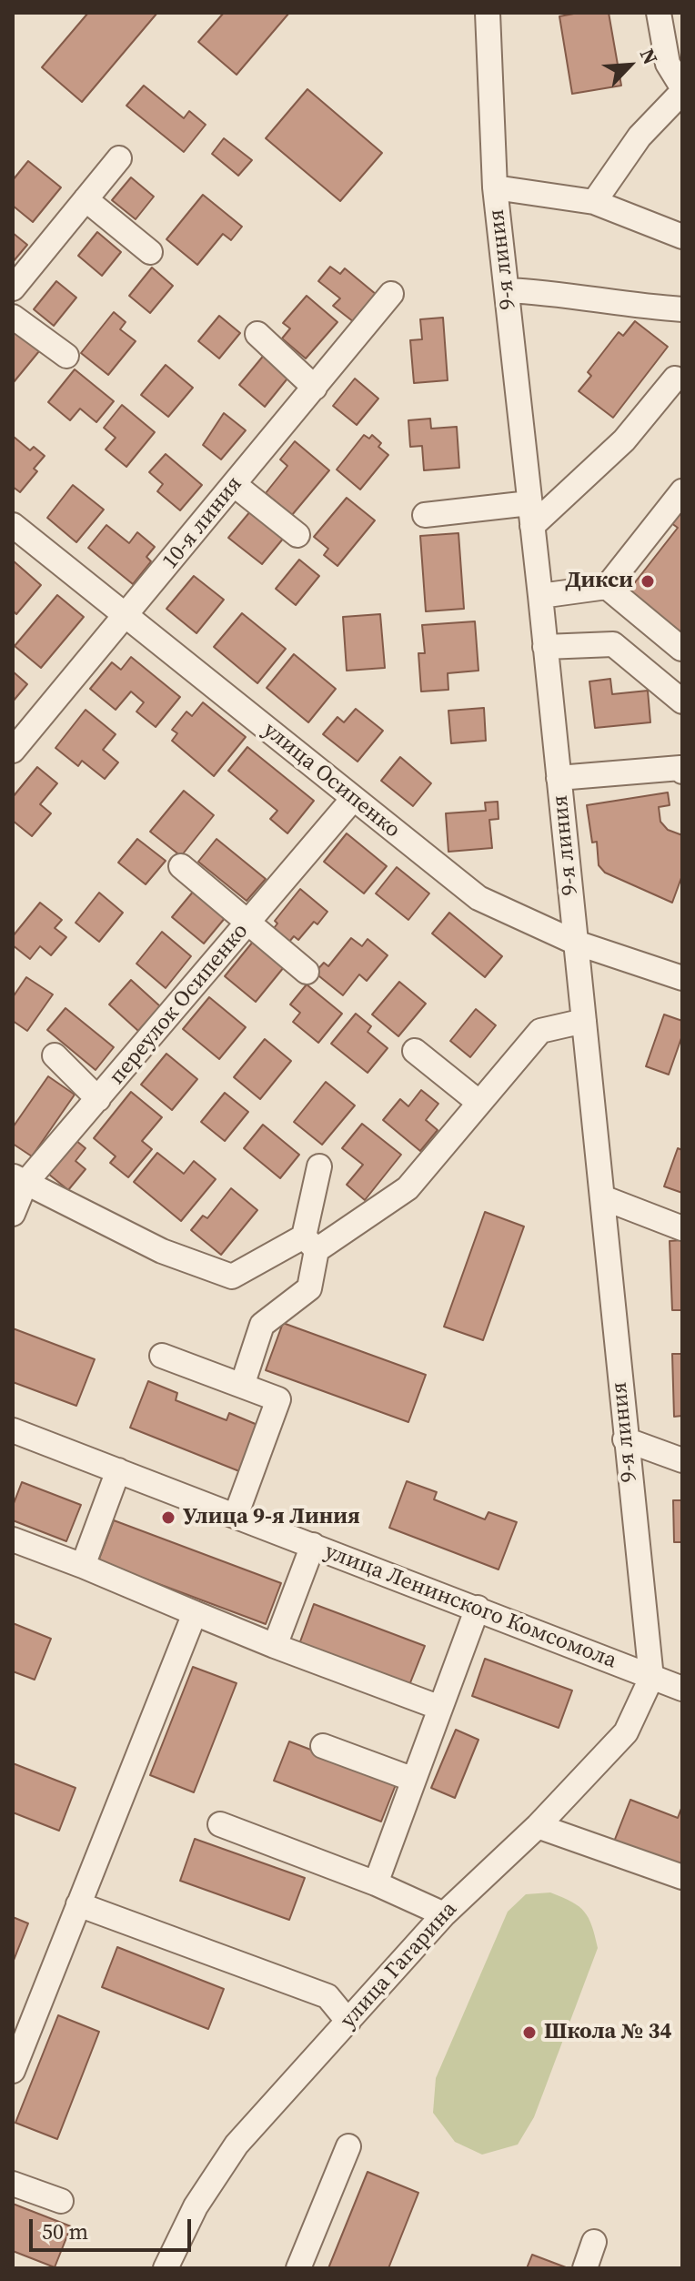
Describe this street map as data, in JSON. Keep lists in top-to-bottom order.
{
  "streets": {
    "street": [
      "9-я линия",
      "10-я линия",
      "улица Осипенко",
      "переулок Осипенко",
      "улица Ленинского Комсомола",
      "улица Гагарина"
    ]
  },
  "crossings": [
    ["9-я линия", "улица Осипенко"],
    ["9-я линия", "улица Ленинского Комсомола"],
    ["9-я линия", "улица Гагарина"],
    ["10-я линия", "улица Осипенко"],
    ["улица Осипенко", "переулок Осипенко"],
    ["улица Ленинского Комсомола", "улица Гагарина"]
  ],
  "places": ["Дикси", "Улица 9-я Линия", "Школа № 34"],
  "scale_bar": "50 m",
  "north": "top right"
}
